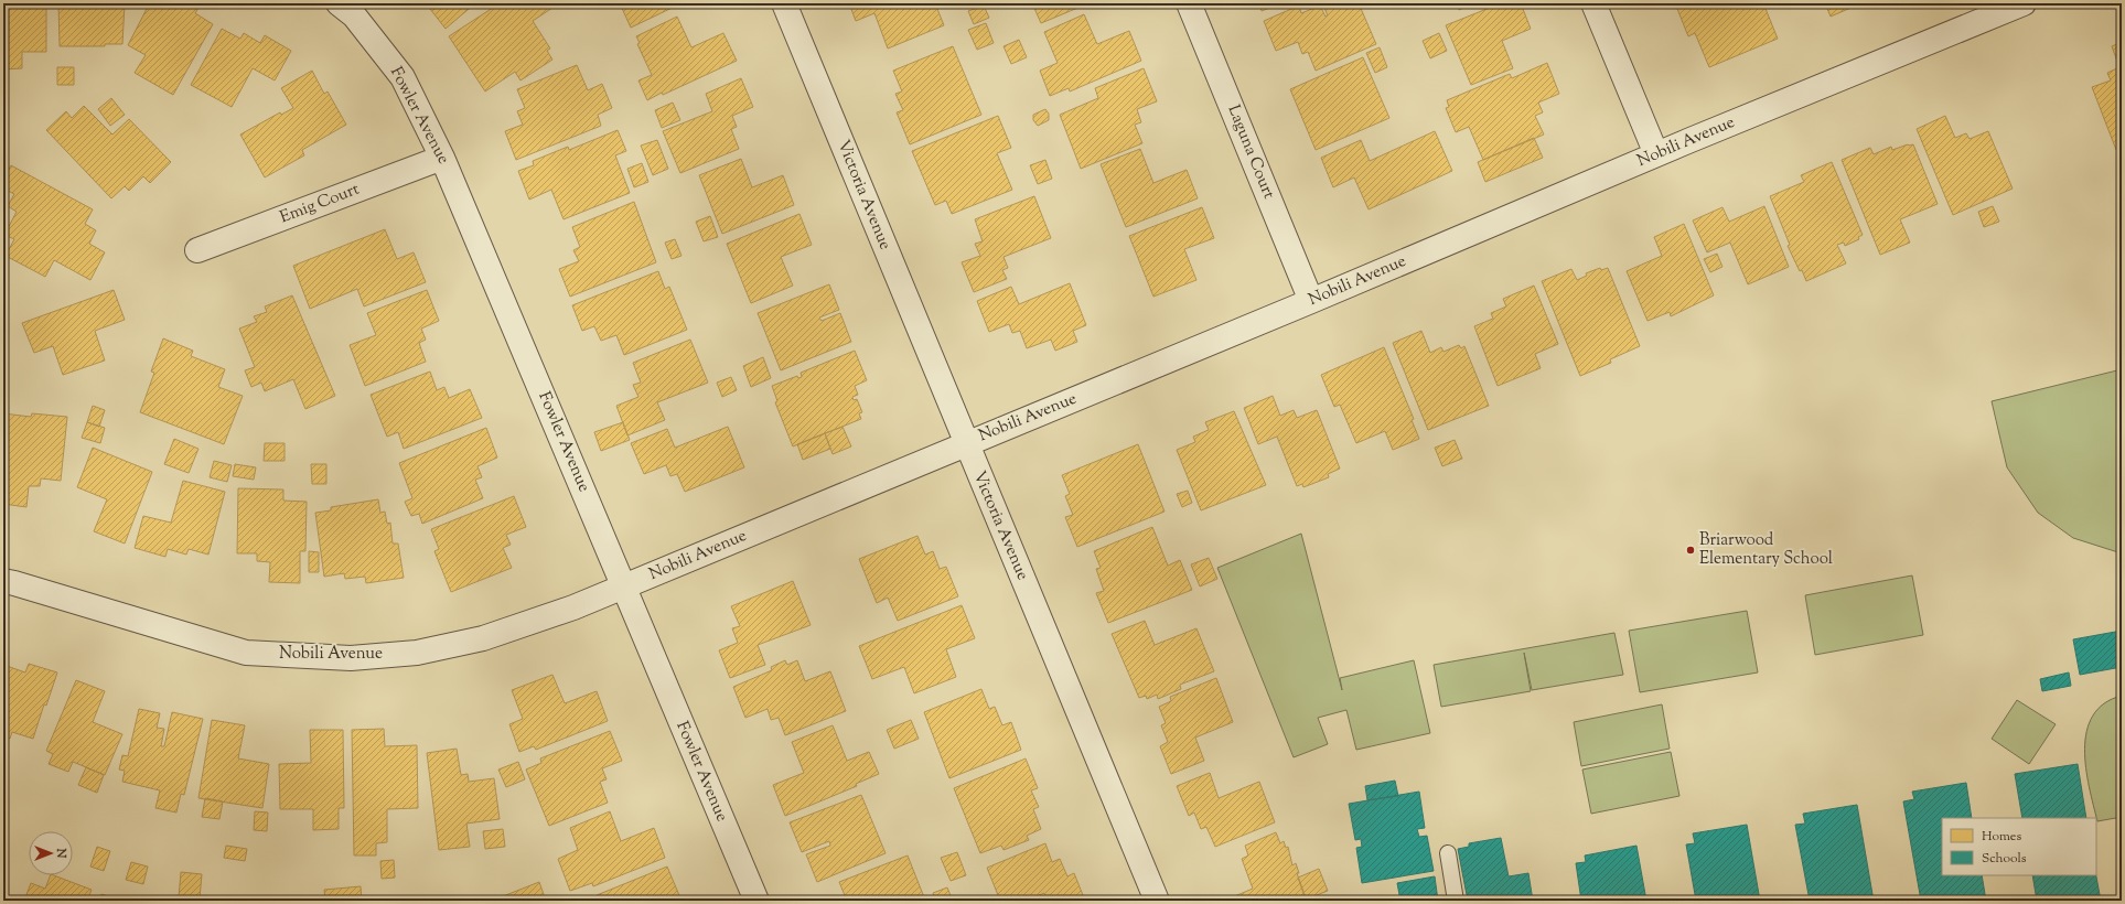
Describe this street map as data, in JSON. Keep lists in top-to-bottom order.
{
  "streets": {
    "street": [
      "Fowler Avenue",
      "Nobili Avenue",
      "Laguna Court",
      "Victoria Avenue",
      "Emig Court"
    ]
  },
  "crossings": [
    ["Fowler Avenue", "Nobili Avenue"],
    ["Fowler Avenue", "Emig Court"],
    ["Nobili Avenue", "Laguna Court"],
    ["Nobili Avenue", "Victoria Avenue"]
  ],
  "places": ["Briarwood Elementary School"],
  "legend": ["Homes", "Schools"],
  "north": "right"
}
